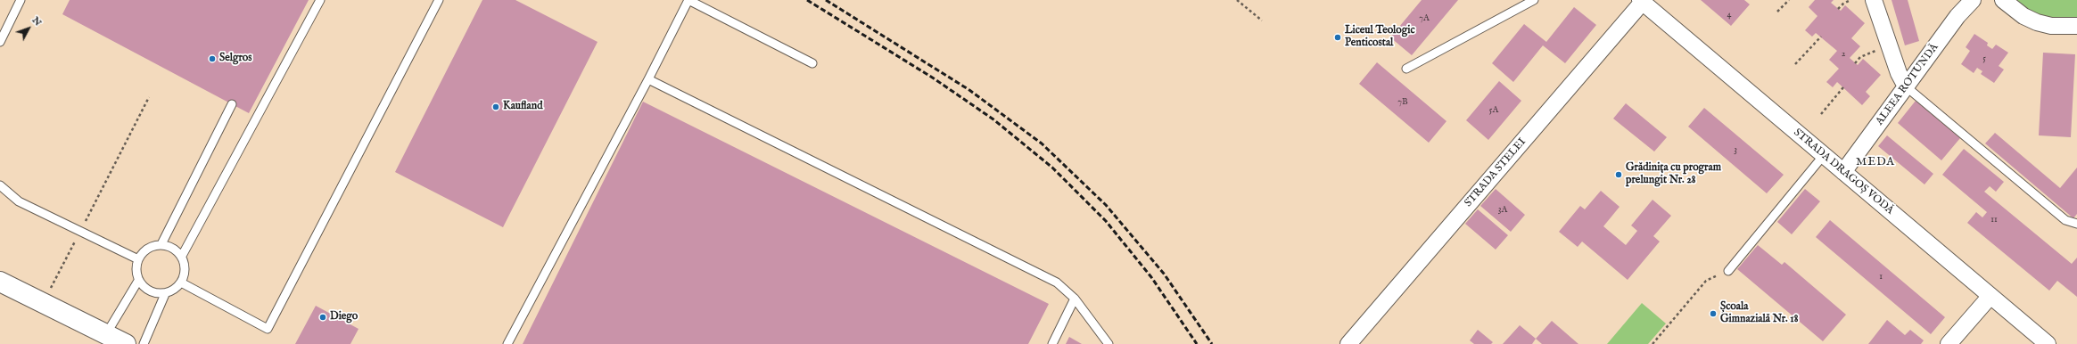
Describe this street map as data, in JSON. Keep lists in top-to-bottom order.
{
  "streets": {
    "street": ["ALEEA ROTUNDĂ", "STRADA DRAGOȘ VODĂ", "STRADA STELEI"]
  },
  "crossings": [
    ["ALEEA ROTUNDĂ", "STRADA DRAGOȘ VODĂ"],
    ["STRADA DRAGOȘ VODĂ", "STRADA STELEI"]
  ],
  "districts": ["MEDA"],
  "places": [
    "Liceul Teologic Penticostal",
    "Selgros",
    "Kaufland",
    "Grădinița cu program prelungit Nr. 28",
    "Școala Gimnazială Nr. 18",
    "Diego"
  ],
  "house_numbers": [
    "4",
    "7A",
    "2",
    "5",
    "7B",
    "5A",
    "3",
    "3A",
    "11",
    "1"
  ],
  "north": "top right"
}
